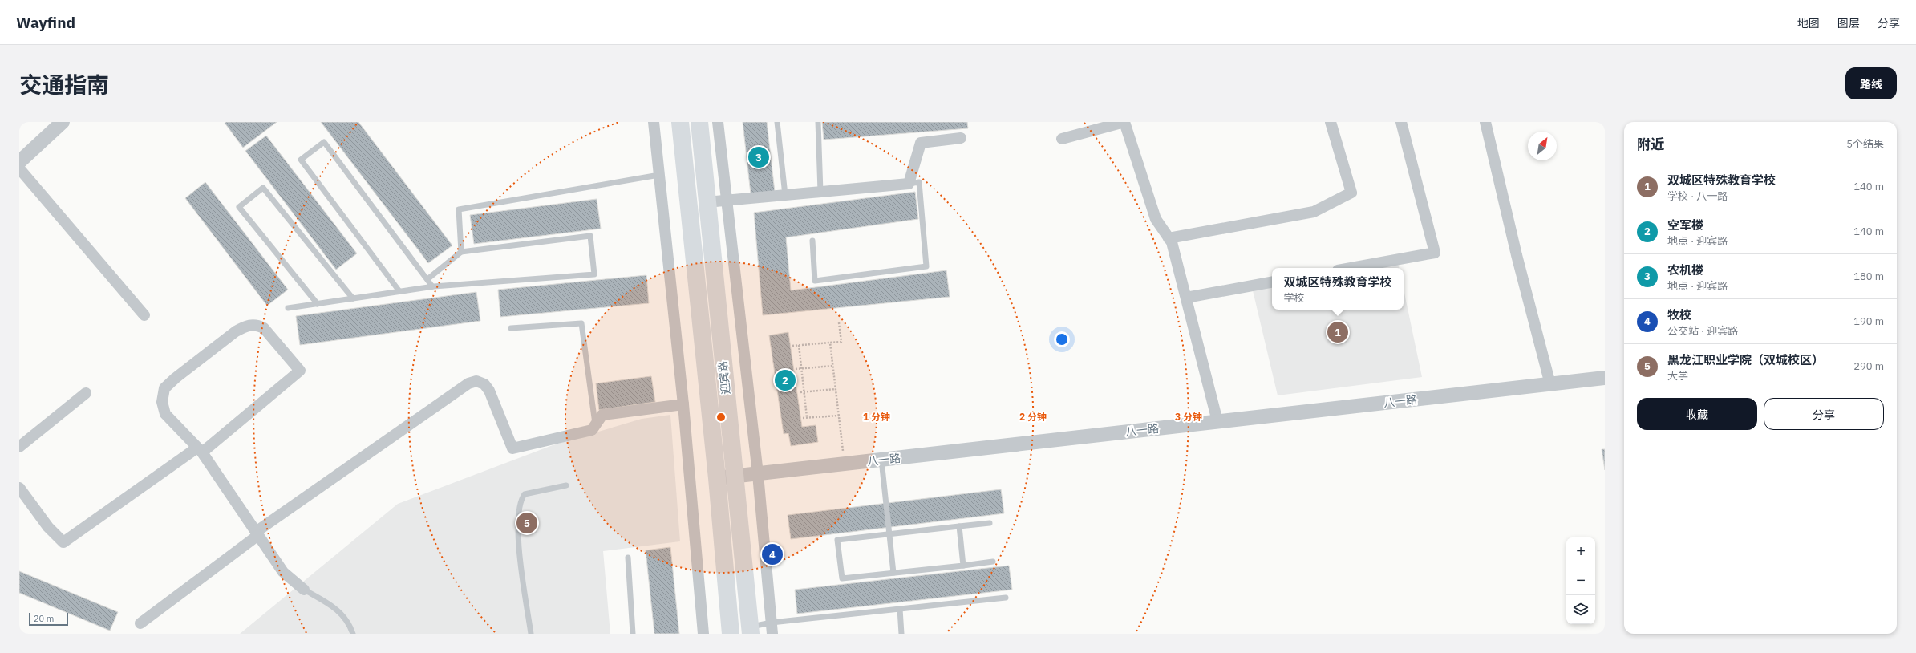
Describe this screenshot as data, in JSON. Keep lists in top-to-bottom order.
{
  "streets": {
    "main road": ["迎宾路"],
    "street": ["八一路"]
  },
  "crossings": [
    ["迎宾路", "八一路"]
  ],
  "scale_bar": "20 m",
  "north": "top right",
  "page": {
    "header": "Wayfind",
    "nav": ["地图", "图层", "分享"],
    "title": "交通指南",
    "buttons": [
      "路线",
      ["收藏", "分享"]
    ],
    "heading": ["附近", "5个结果"],
    "pins": [
      "3",
      "1",
      "2",
      "5",
      "4"
    ],
    "list": [
      {
        "mark": "1",
        "name": "双城区特殊教育学校",
        "note": "学校 · 八一路",
        "value": "140 m"
      },
      {
        "mark": "2",
        "name": "空军楼",
        "note": "地点 · 迎宾路",
        "value": "140 m"
      },
      {
        "mark": "3",
        "name": "农机楼",
        "note": "地点 · 迎宾路",
        "value": "180 m"
      },
      {
        "mark": "4",
        "name": "牧校",
        "note": "公交站 · 迎宾路",
        "value": "190 m"
      },
      {
        "mark": "5",
        "name": "黑龙江职业学院（双城校区）",
        "note": "大学",
        "value": "290 m"
      }
    ],
    "popup": ["双城区特殊教育学校", "学校"],
    "map_buttons": ["+", "−"],
    "scale": "20 m"
  },
  "rings": ["1 分钟", "2 分钟", "3 分钟"]
}
